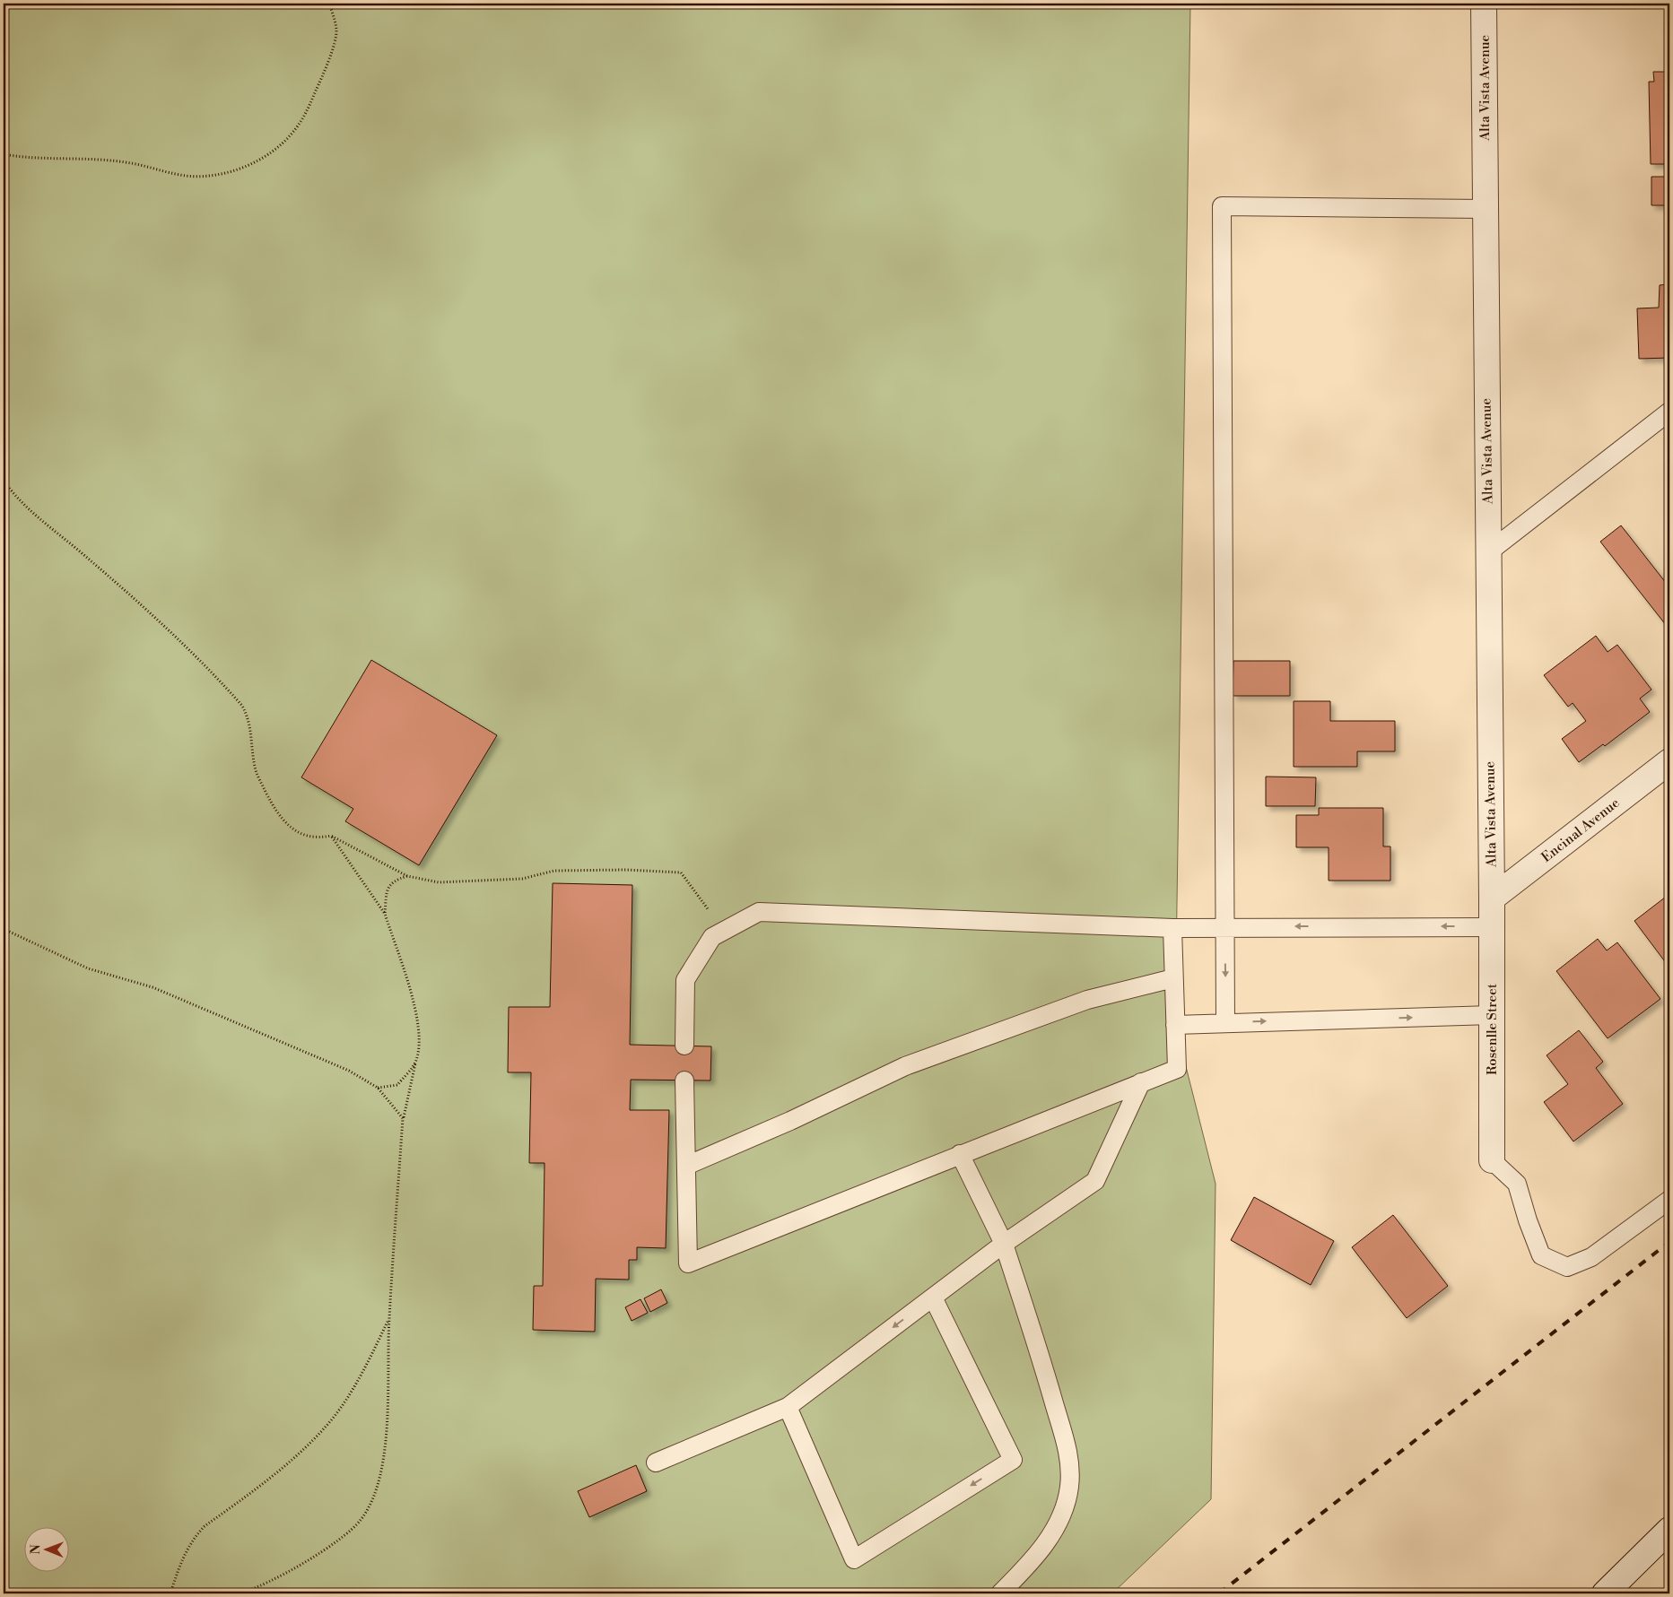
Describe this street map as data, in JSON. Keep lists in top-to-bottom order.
{
  "streets": {
    "street": ["Alta Vista Avenue", "Encinal Avenue", "Rosenlle Street"]
  },
  "crossings": [
    ["Alta Vista Avenue", "Encinal Avenue"],
    ["Alta Vista Avenue", "Rosenlle Street"],
    ["Encinal Avenue", "Rosenlle Street"]
  ],
  "north": "left"
}
